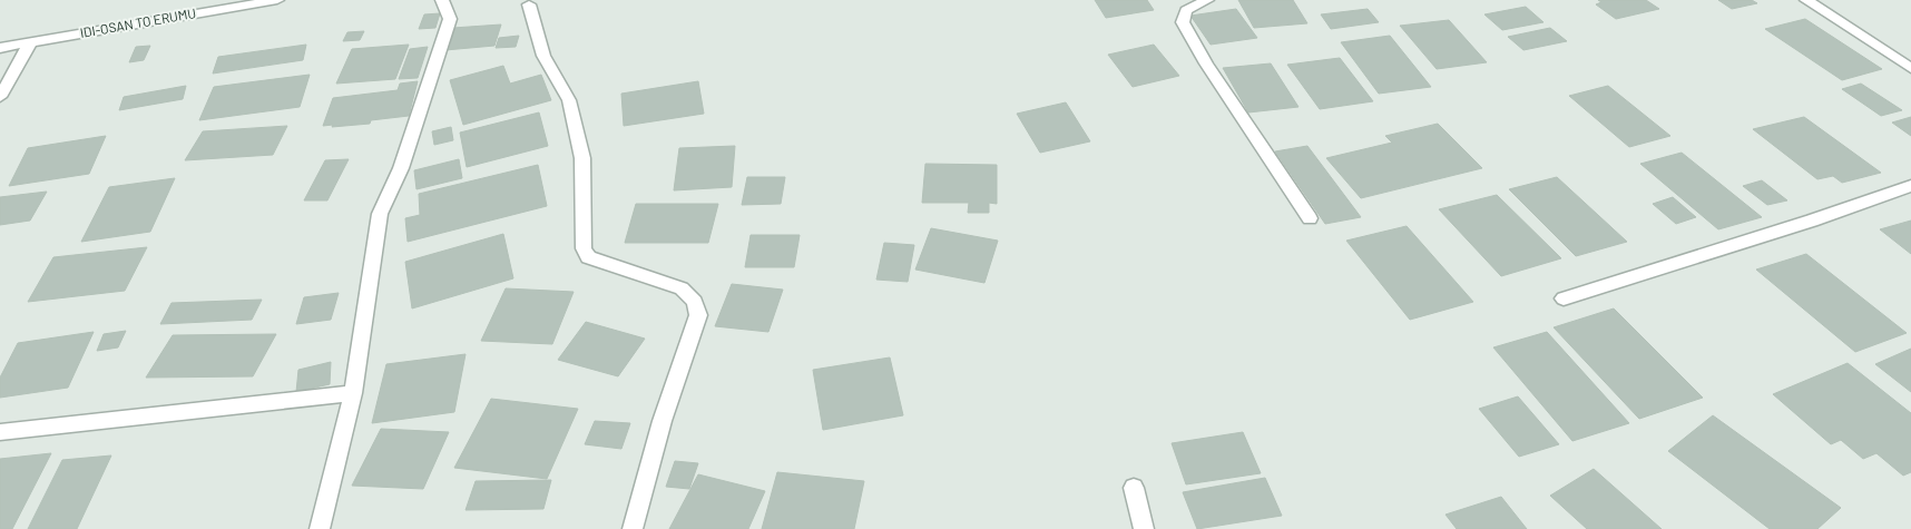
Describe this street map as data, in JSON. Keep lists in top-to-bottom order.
{
  "streets": {
    "street": ["IDI-OSAN TO ERUMU"]
  }
}
